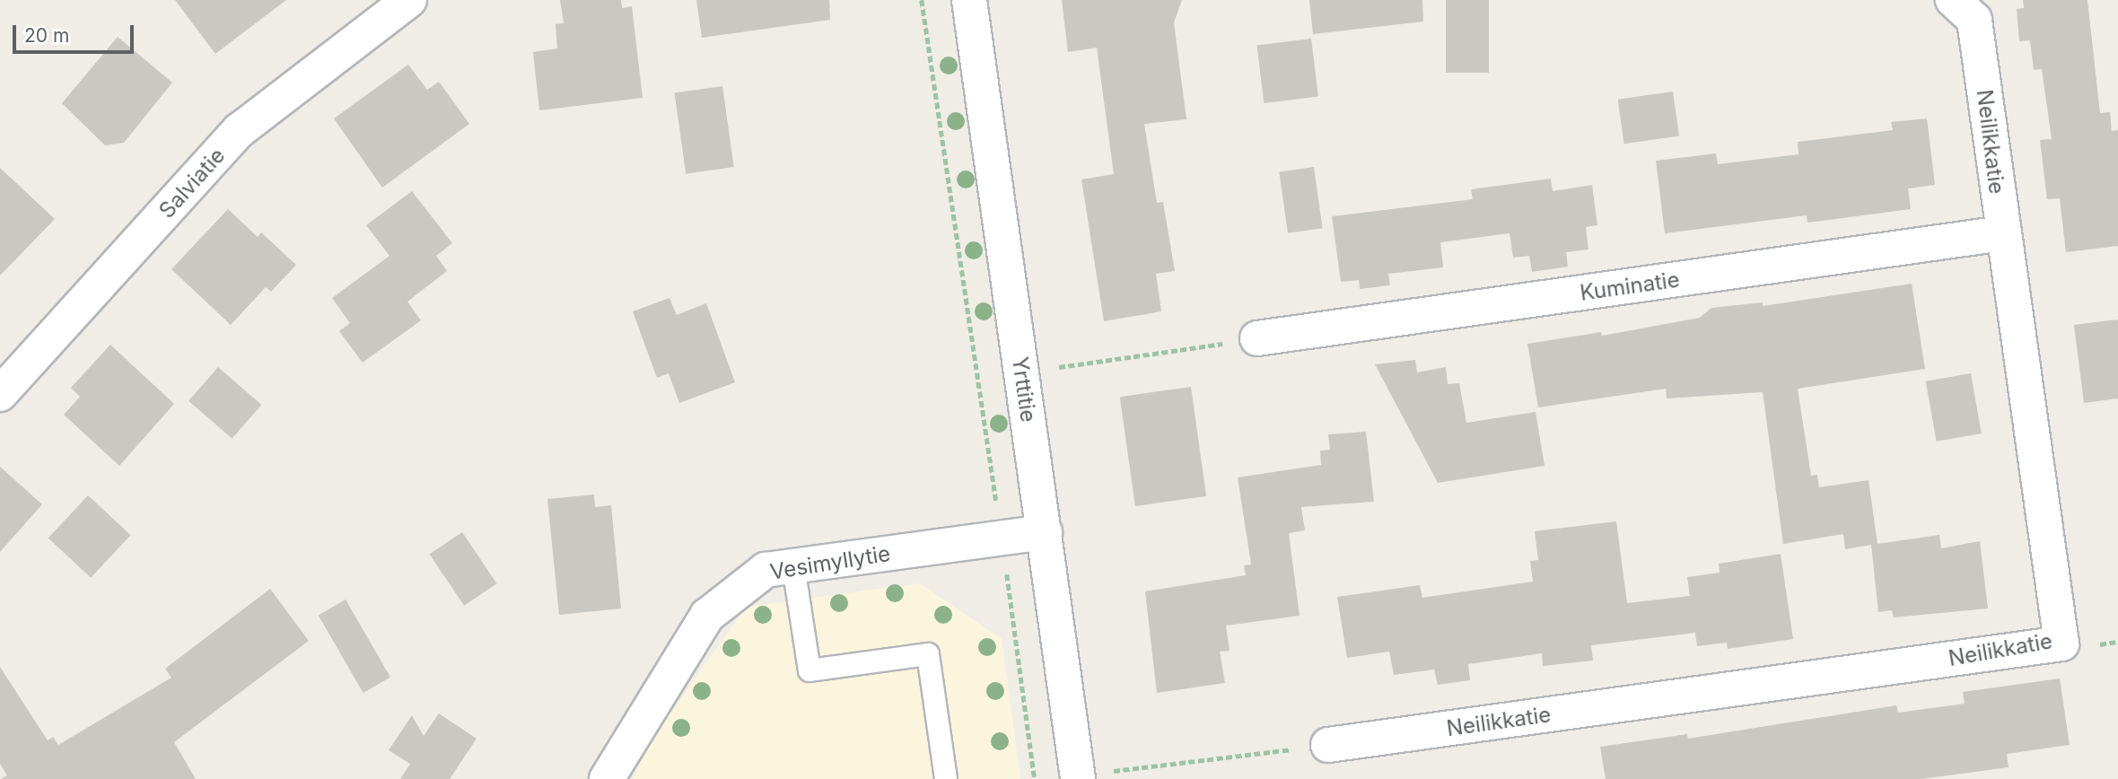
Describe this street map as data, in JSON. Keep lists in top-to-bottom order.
{
  "streets": {
    "street": [
      "Neilikkatie",
      "Salviatie",
      "Kuminatie",
      "Yrttitie",
      "Vesimyllytie"
    ]
  },
  "crossings": [
    ["Neilikkatie", "Kuminatie"],
    ["Yrttitie", "Vesimyllytie"]
  ],
  "scale_bar": "20 m"
}
